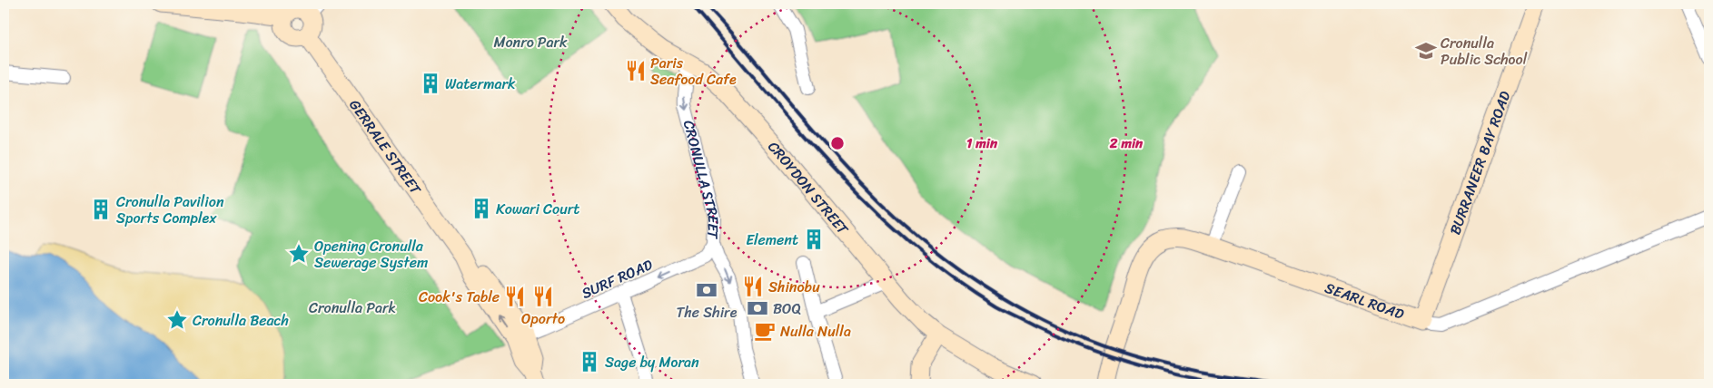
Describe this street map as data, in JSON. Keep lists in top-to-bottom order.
{
  "streets": {
    "street": [
      "GERRALE STREET",
      "BURRANEER BAY ROAD",
      "CRONULLA STREET",
      "CROYDON STREET",
      "SURF ROAD",
      "SEARL ROAD"
    ]
  },
  "crossings": [
    ["GERRALE STREET", "SURF ROAD"],
    ["BURRANEER BAY ROAD", "SEARL ROAD"],
    ["CRONULLA STREET", "CROYDON STREET"],
    ["CRONULLA STREET", "SURF ROAD"]
  ],
  "one_way": ["SURF ROAD"],
  "parks": ["Monro Park", "Cronulla Park"],
  "places": {
    "school or university": ["Cronulla Public School"],
    "restaurant": [
      "Paris Seafood Cafe",
      "Shinobu",
      "Cook's Table",
      "Oporto"
    ],
    "building": [
      "Watermark",
      "Kowari Court",
      "Cronulla Pavilion Sports Complex",
      "Element",
      "Sage by Moran"
    ],
    "place": ["Opening Cronulla Sewerage System", "Cronulla Beach"],
    "bank": ["The Shire", "BOQ"],
    "cafe": ["Nulla Nulla"]
  },
  "rings": ["1 min", "2 min"]
}
